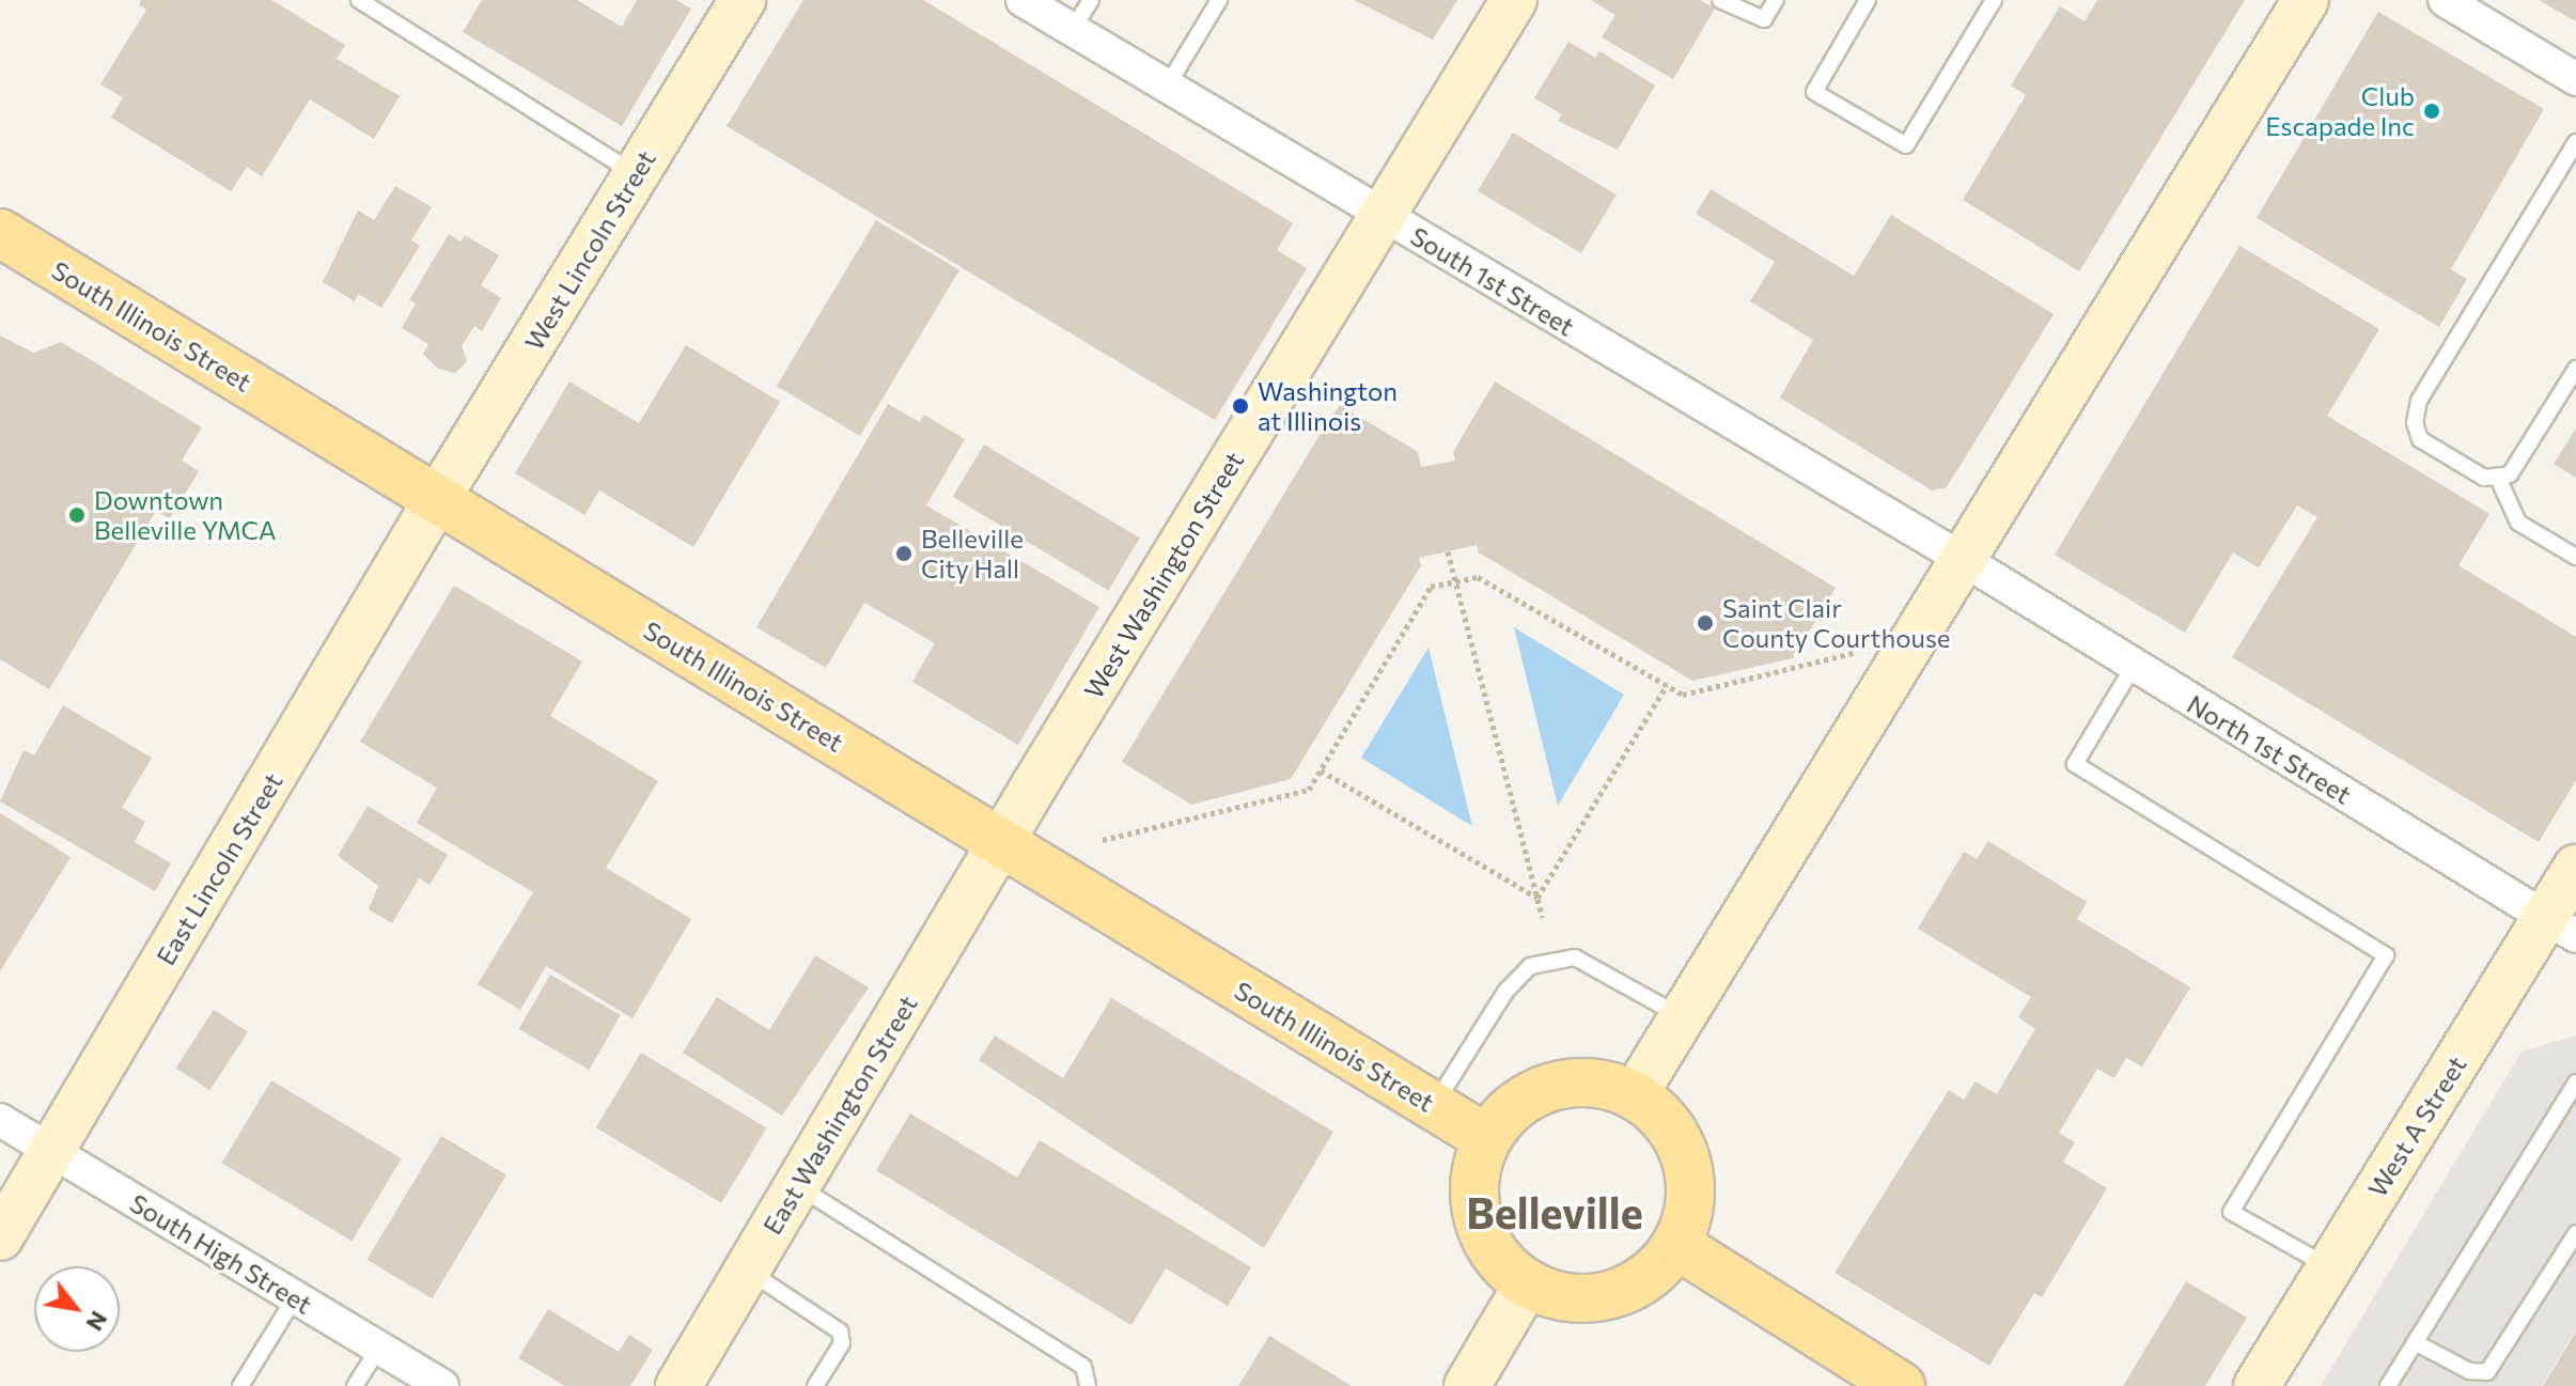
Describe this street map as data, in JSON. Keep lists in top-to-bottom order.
{
  "streets": {
    "main road": ["South Illinois Street"],
    "street": [
      "West Lincoln Street",
      "South 1st Street",
      "West Washington Street",
      "North 1st Street",
      "East Lincoln Street",
      "East Washington Street",
      "West A Street",
      "South High Street"
    ]
  },
  "crossings": [
    ["West Lincoln Street", "South Illinois Street"],
    ["West Lincoln Street", "East Lincoln Street"],
    ["South 1st Street", "West Washington Street"],
    ["South 1st Street", "North 1st Street"],
    ["South Illinois Street", "West Washington Street"],
    ["South Illinois Street", "East Lincoln Street"],
    ["South Illinois Street", "East Washington Street"],
    ["West Washington Street", "East Washington Street"],
    ["North 1st Street", "West A Street"],
    ["East Lincoln Street", "South High Street"]
  ],
  "districts": ["Belleville"],
  "places": [
    "Club Escapade Inc",
    "Washington at Illinois",
    "Downtown Belleville YMCA",
    "Belleville City Hall",
    "Saint Clair County Courthouse"
  ],
  "north": "bottom right"
}
